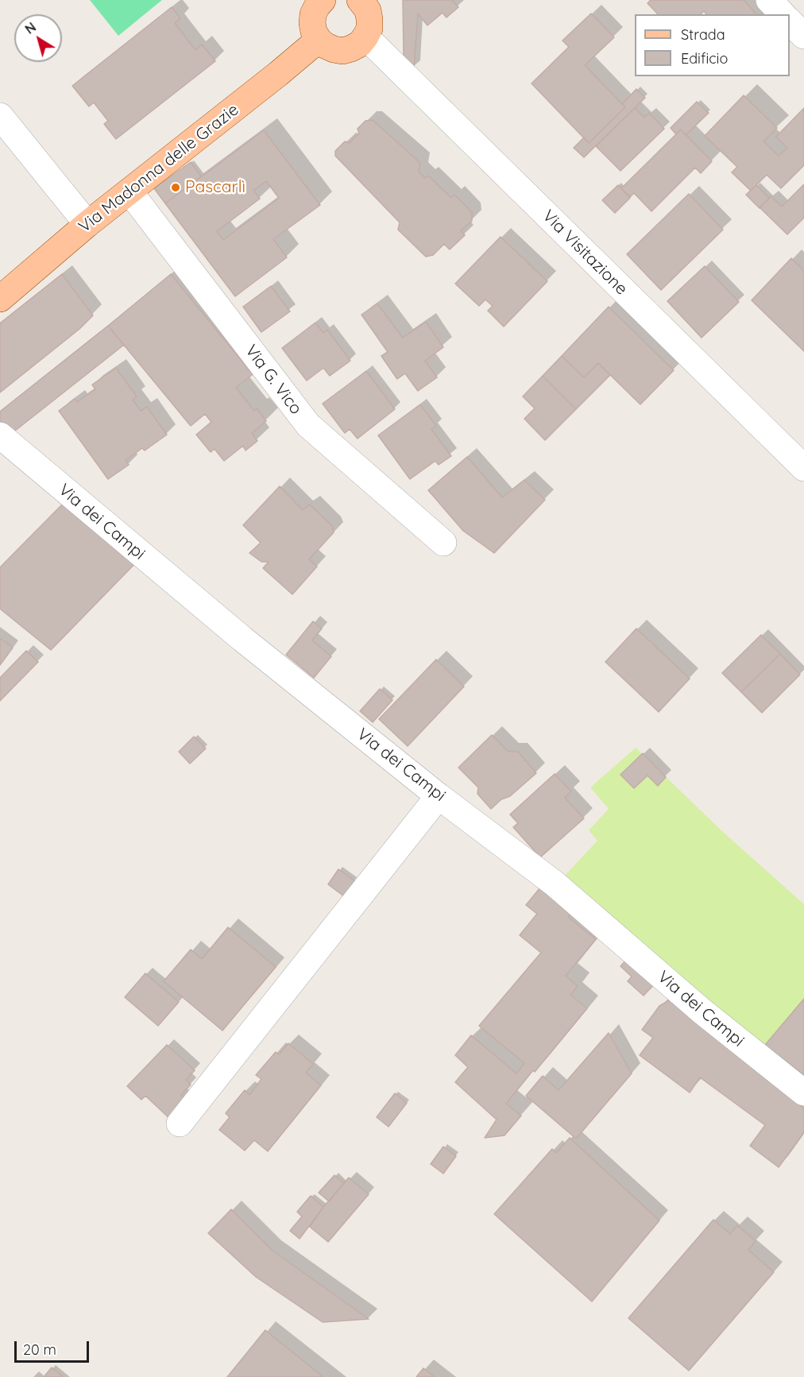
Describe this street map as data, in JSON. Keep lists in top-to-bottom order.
{
  "streets": {
    "main road": ["Via Madonna delle Grazie"],
    "street": ["Via Visitazione", "Via G. Vico", "Via dei Campi"]
  },
  "crossings": [
    ["Via Madonna delle Grazie", "Via G. Vico"]
  ],
  "places": ["Pascarlì"],
  "legend": ["Strada", "Edificio"],
  "scale_bar": "20 m",
  "north": "top left"
}
